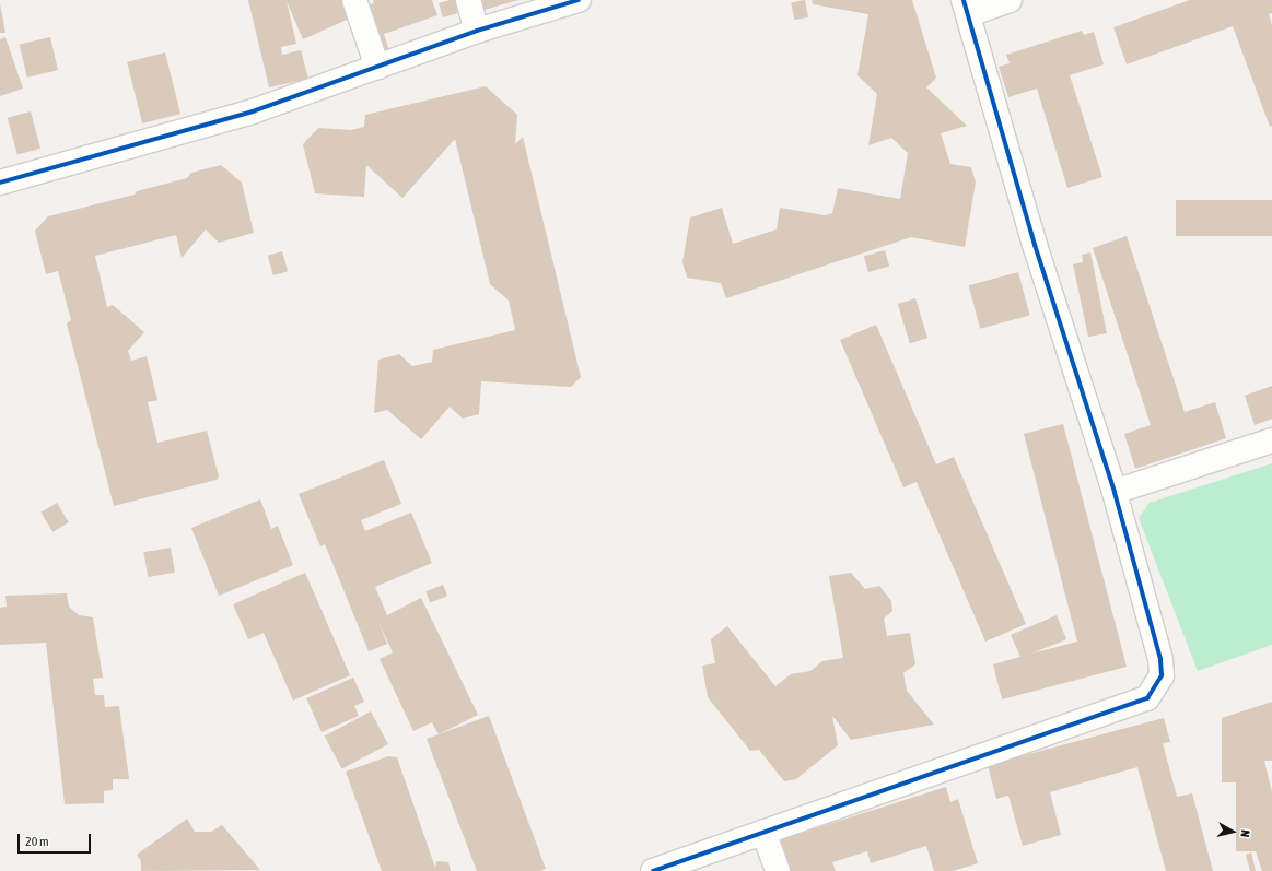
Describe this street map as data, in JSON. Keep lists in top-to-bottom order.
{
  "scale_bar": "20 m",
  "north": "right"
}
